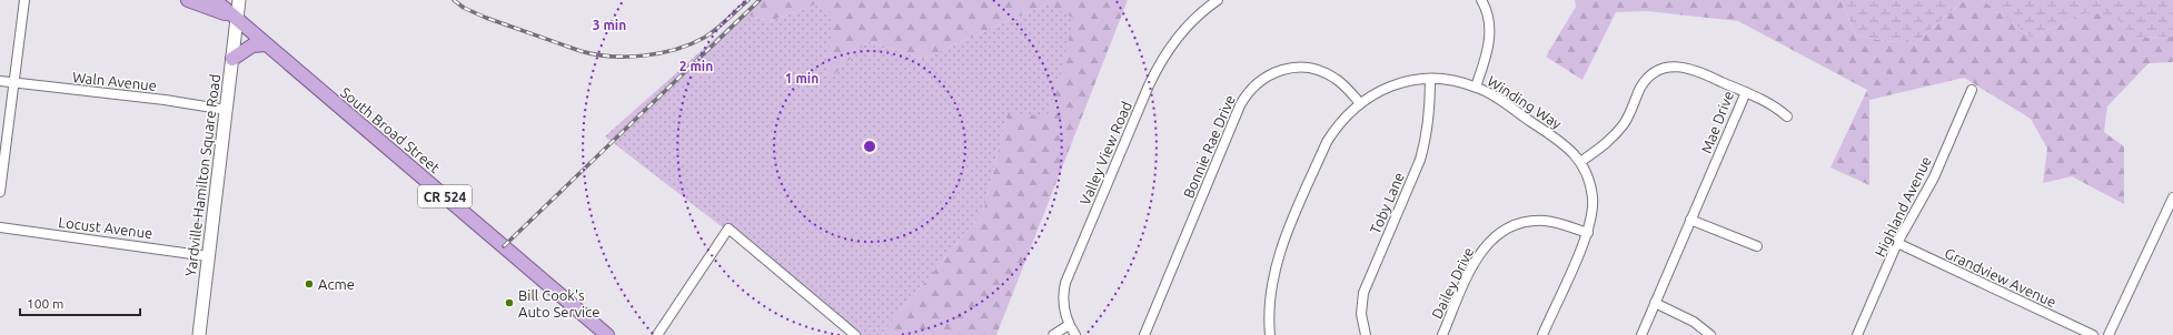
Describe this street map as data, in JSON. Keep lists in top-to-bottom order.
{
  "streets": {
    "main road": ["South Broad Street", "CR 524"],
    "street": [
      "Waln Avenue",
      "Winding Way",
      "Mae Drive",
      "Bonnie Rae Drive",
      "Valley View Road",
      "Yardville-Hamilton Square Road",
      "Toby Lane",
      "Highland Avenue",
      "Locust Avenue",
      "Grandview Avenue",
      "Dailey Drive"
    ]
  },
  "crossings": [
    ["Waln Avenue", "Yardville-Hamilton Square Road"],
    ["Winding Way", "Mae Drive"],
    ["Winding Way", "Bonnie Rae Drive"],
    ["Winding Way", "Toby Lane"],
    ["Winding Way", "Dailey Drive"],
    ["South Broad Street", "Yardville-Hamilton Square Road"],
    ["South Broad Street", "CR 524"],
    ["Yardville-Hamilton Square Road", "CR 524"],
    ["Yardville-Hamilton Square Road", "Locust Avenue"],
    ["Highland Avenue", "Grandview Avenue"]
  ],
  "places": ["Acme", "Bill Cook's Auto Service"],
  "scale_bar": "100 m",
  "rings": ["3 min", "2 min", "1 min"]
}
